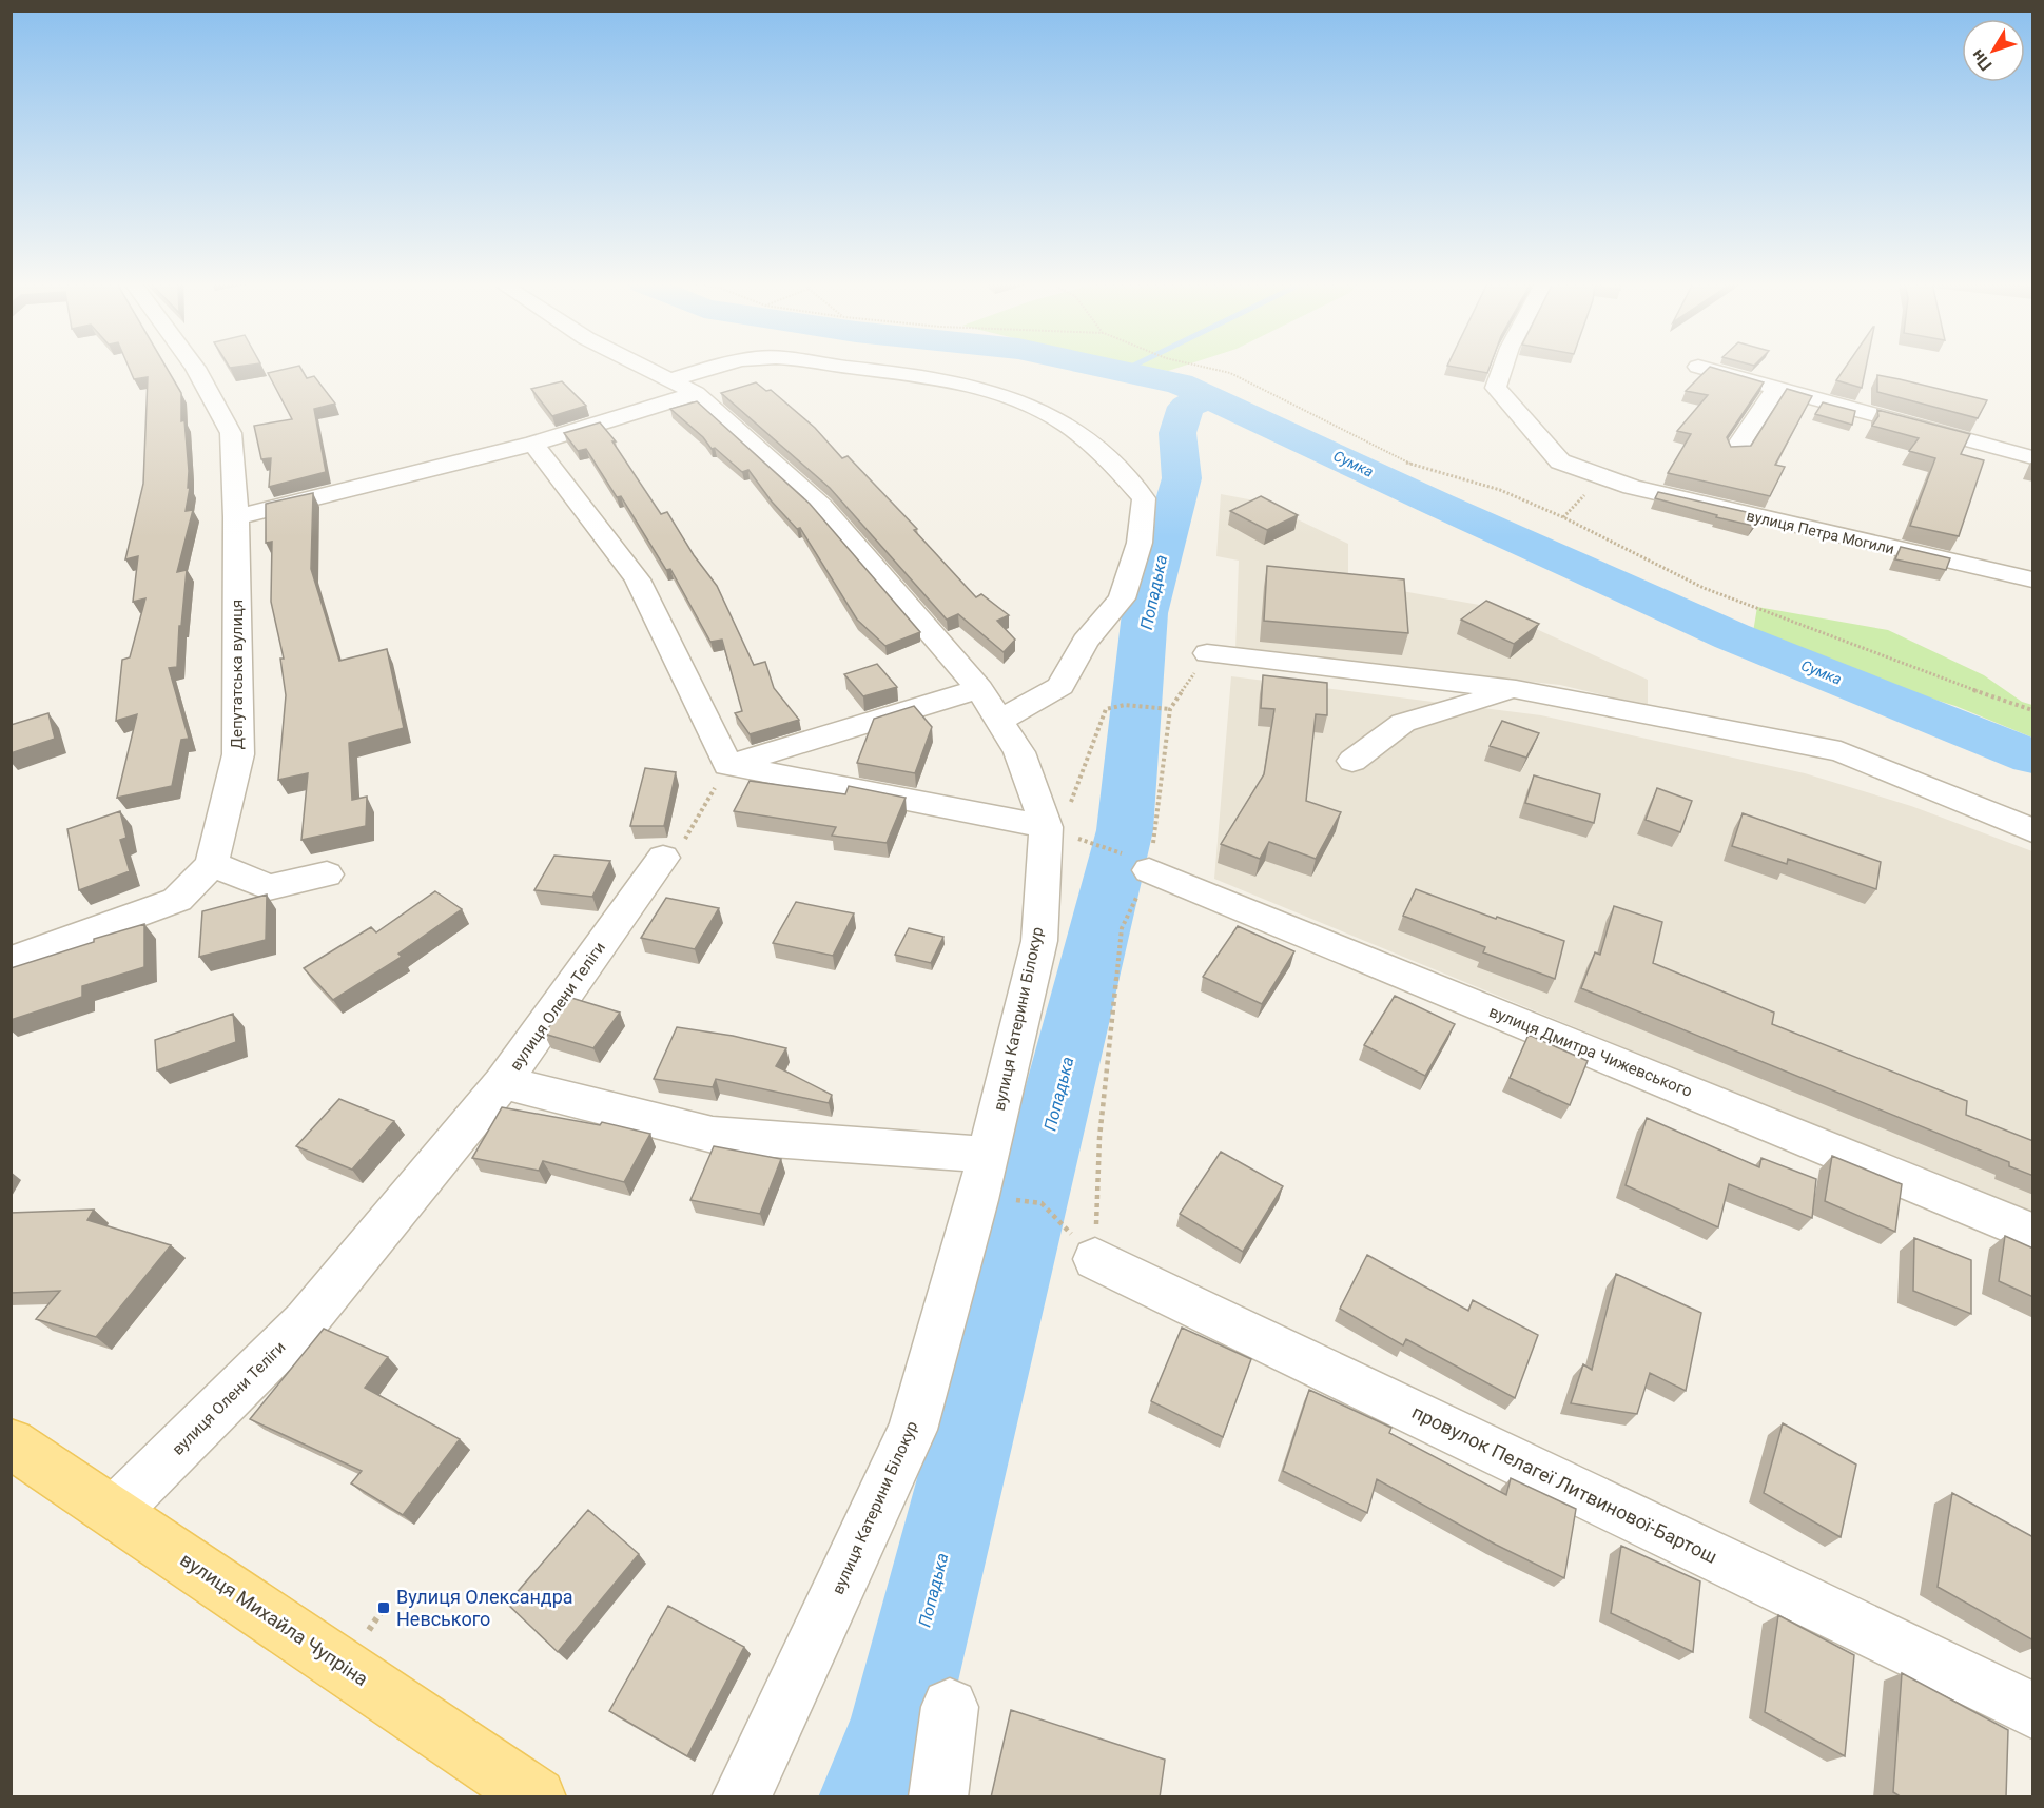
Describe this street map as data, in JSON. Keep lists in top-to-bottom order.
{
  "streets": {
    "main road": ["вулиця Михайла Чупріна"],
    "street": [
      "вулиця Петра Могили",
      "Депутатська вулиця",
      "вулиця Олени Теліги",
      "вулиця Катерини Білокур",
      "вулиця Дмитра Чижевського",
      "провулок Пелагеї Литвинової-Бартош"
    ]
  },
  "crossings": [
    ["вулиця Олени Теліги", "вулиця Михайла Чупріна"]
  ],
  "water": ["Сумка", "Попадька"],
  "places": {
    "transit": ["Вулиця Олександра Невського"]
  },
  "north": "bottom left"
}
